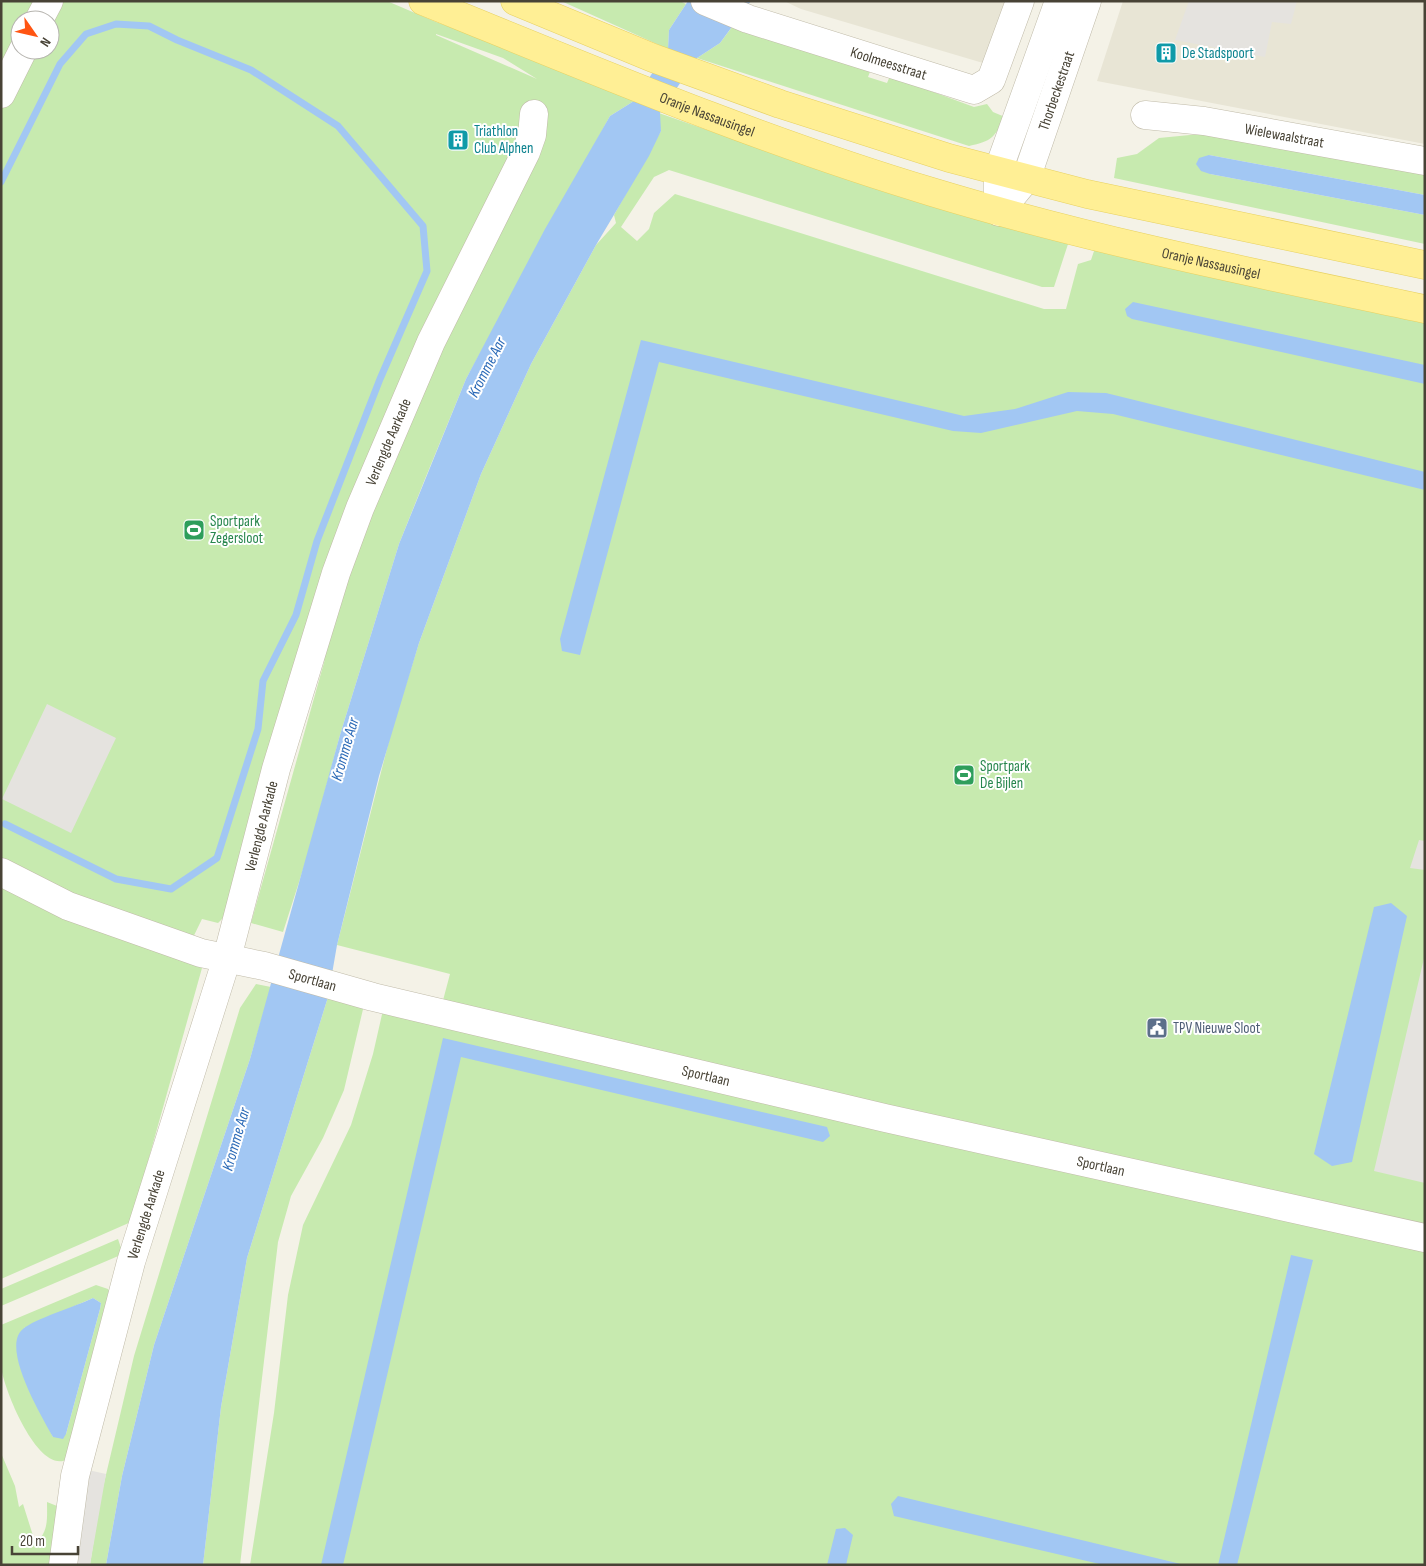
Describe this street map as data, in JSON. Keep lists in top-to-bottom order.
{
  "streets": {
    "main road": ["Oranje Nassausingel"],
    "street": [
      "Koolmeesstraat",
      "Thorbeckestraat",
      "Wielewaalstraat",
      "Verlengde Aarkade",
      "Sportlaan"
    ]
  },
  "crossings": [
    ["Verlengde Aarkade", "Sportlaan"]
  ],
  "water": ["Kromme Aar"],
  "places": {
    "building": ["De Stadspoort", "Triathlon Club Alphen"],
    "sports": ["Sportpark Zegersloot", "Sportpark De Bijlen"],
    "public building": ["TPV Nieuwe Sloot"]
  },
  "scale_bar": "20 m",
  "north": "bottom right"
}
